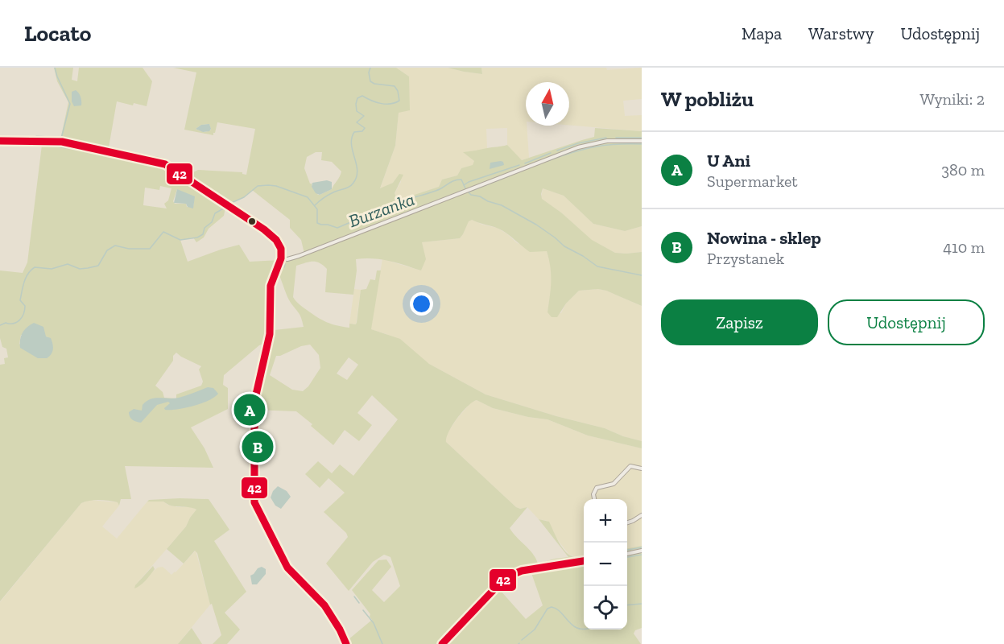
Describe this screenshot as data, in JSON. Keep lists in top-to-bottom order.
{
  "water": ["Burzanka"],
  "lines": ["transit line 42"],
  "north": "top",
  "page": {
    "header": "Locato",
    "nav": ["Mapa", "Warstwy", "Udostępnij"],
    "heading": ["W pobliżu", "Wyniki: 2"],
    "list": [
      {
        "mark": "A",
        "name": "U Ani",
        "note": "Supermarket",
        "value": "380 m"
      },
      {
        "mark": "B",
        "name": "Nowina - sklep",
        "note": "Przystanek",
        "value": "410 m"
      }
    ],
    "buttons": ["Zapisz", "Udostępnij"],
    "pins": ["A", "B"],
    "map_buttons": ["+", "−"]
  }
}
